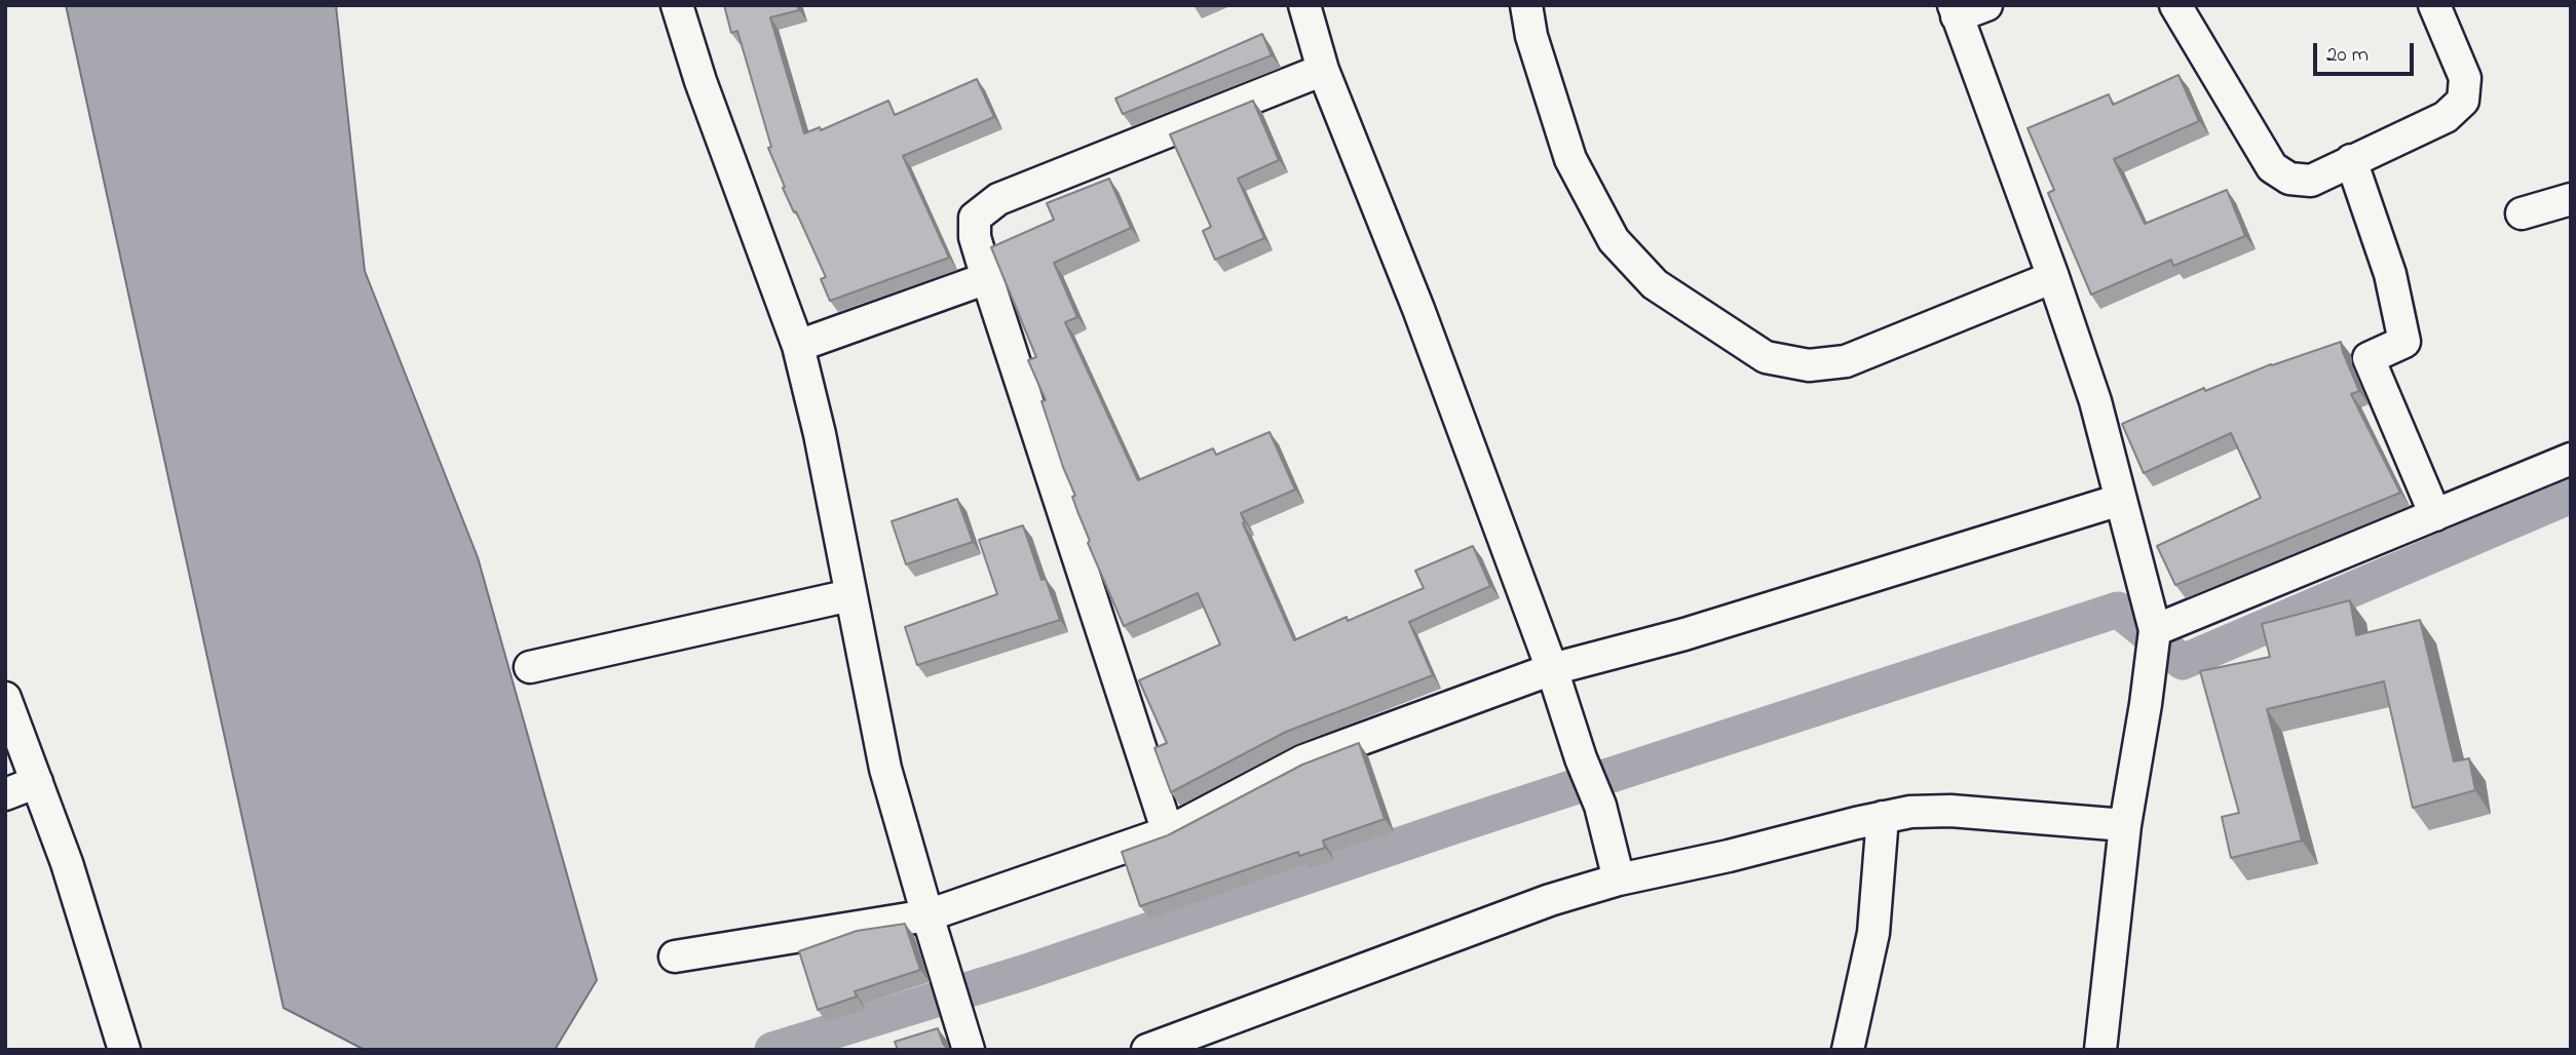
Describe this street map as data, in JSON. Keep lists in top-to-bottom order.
{
  "scale_bar": "20 m"
}
